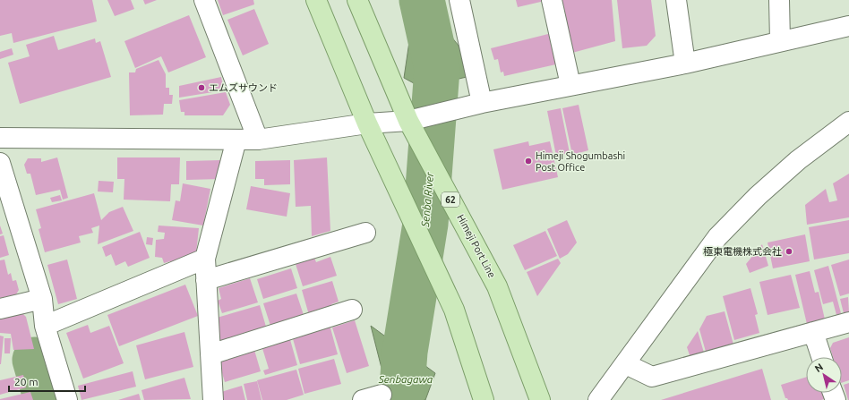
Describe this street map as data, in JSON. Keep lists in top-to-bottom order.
{
  "streets": {
    "main road": ["62", "Himeji Port Line"]
  },
  "water": ["Senba River", "Senbagawa"],
  "places": ["エムズサウンド", "Himeji Shogumbashi Post Office", "極東電機株式会社"],
  "scale_bar": "20 m",
  "north": "top left"
}
